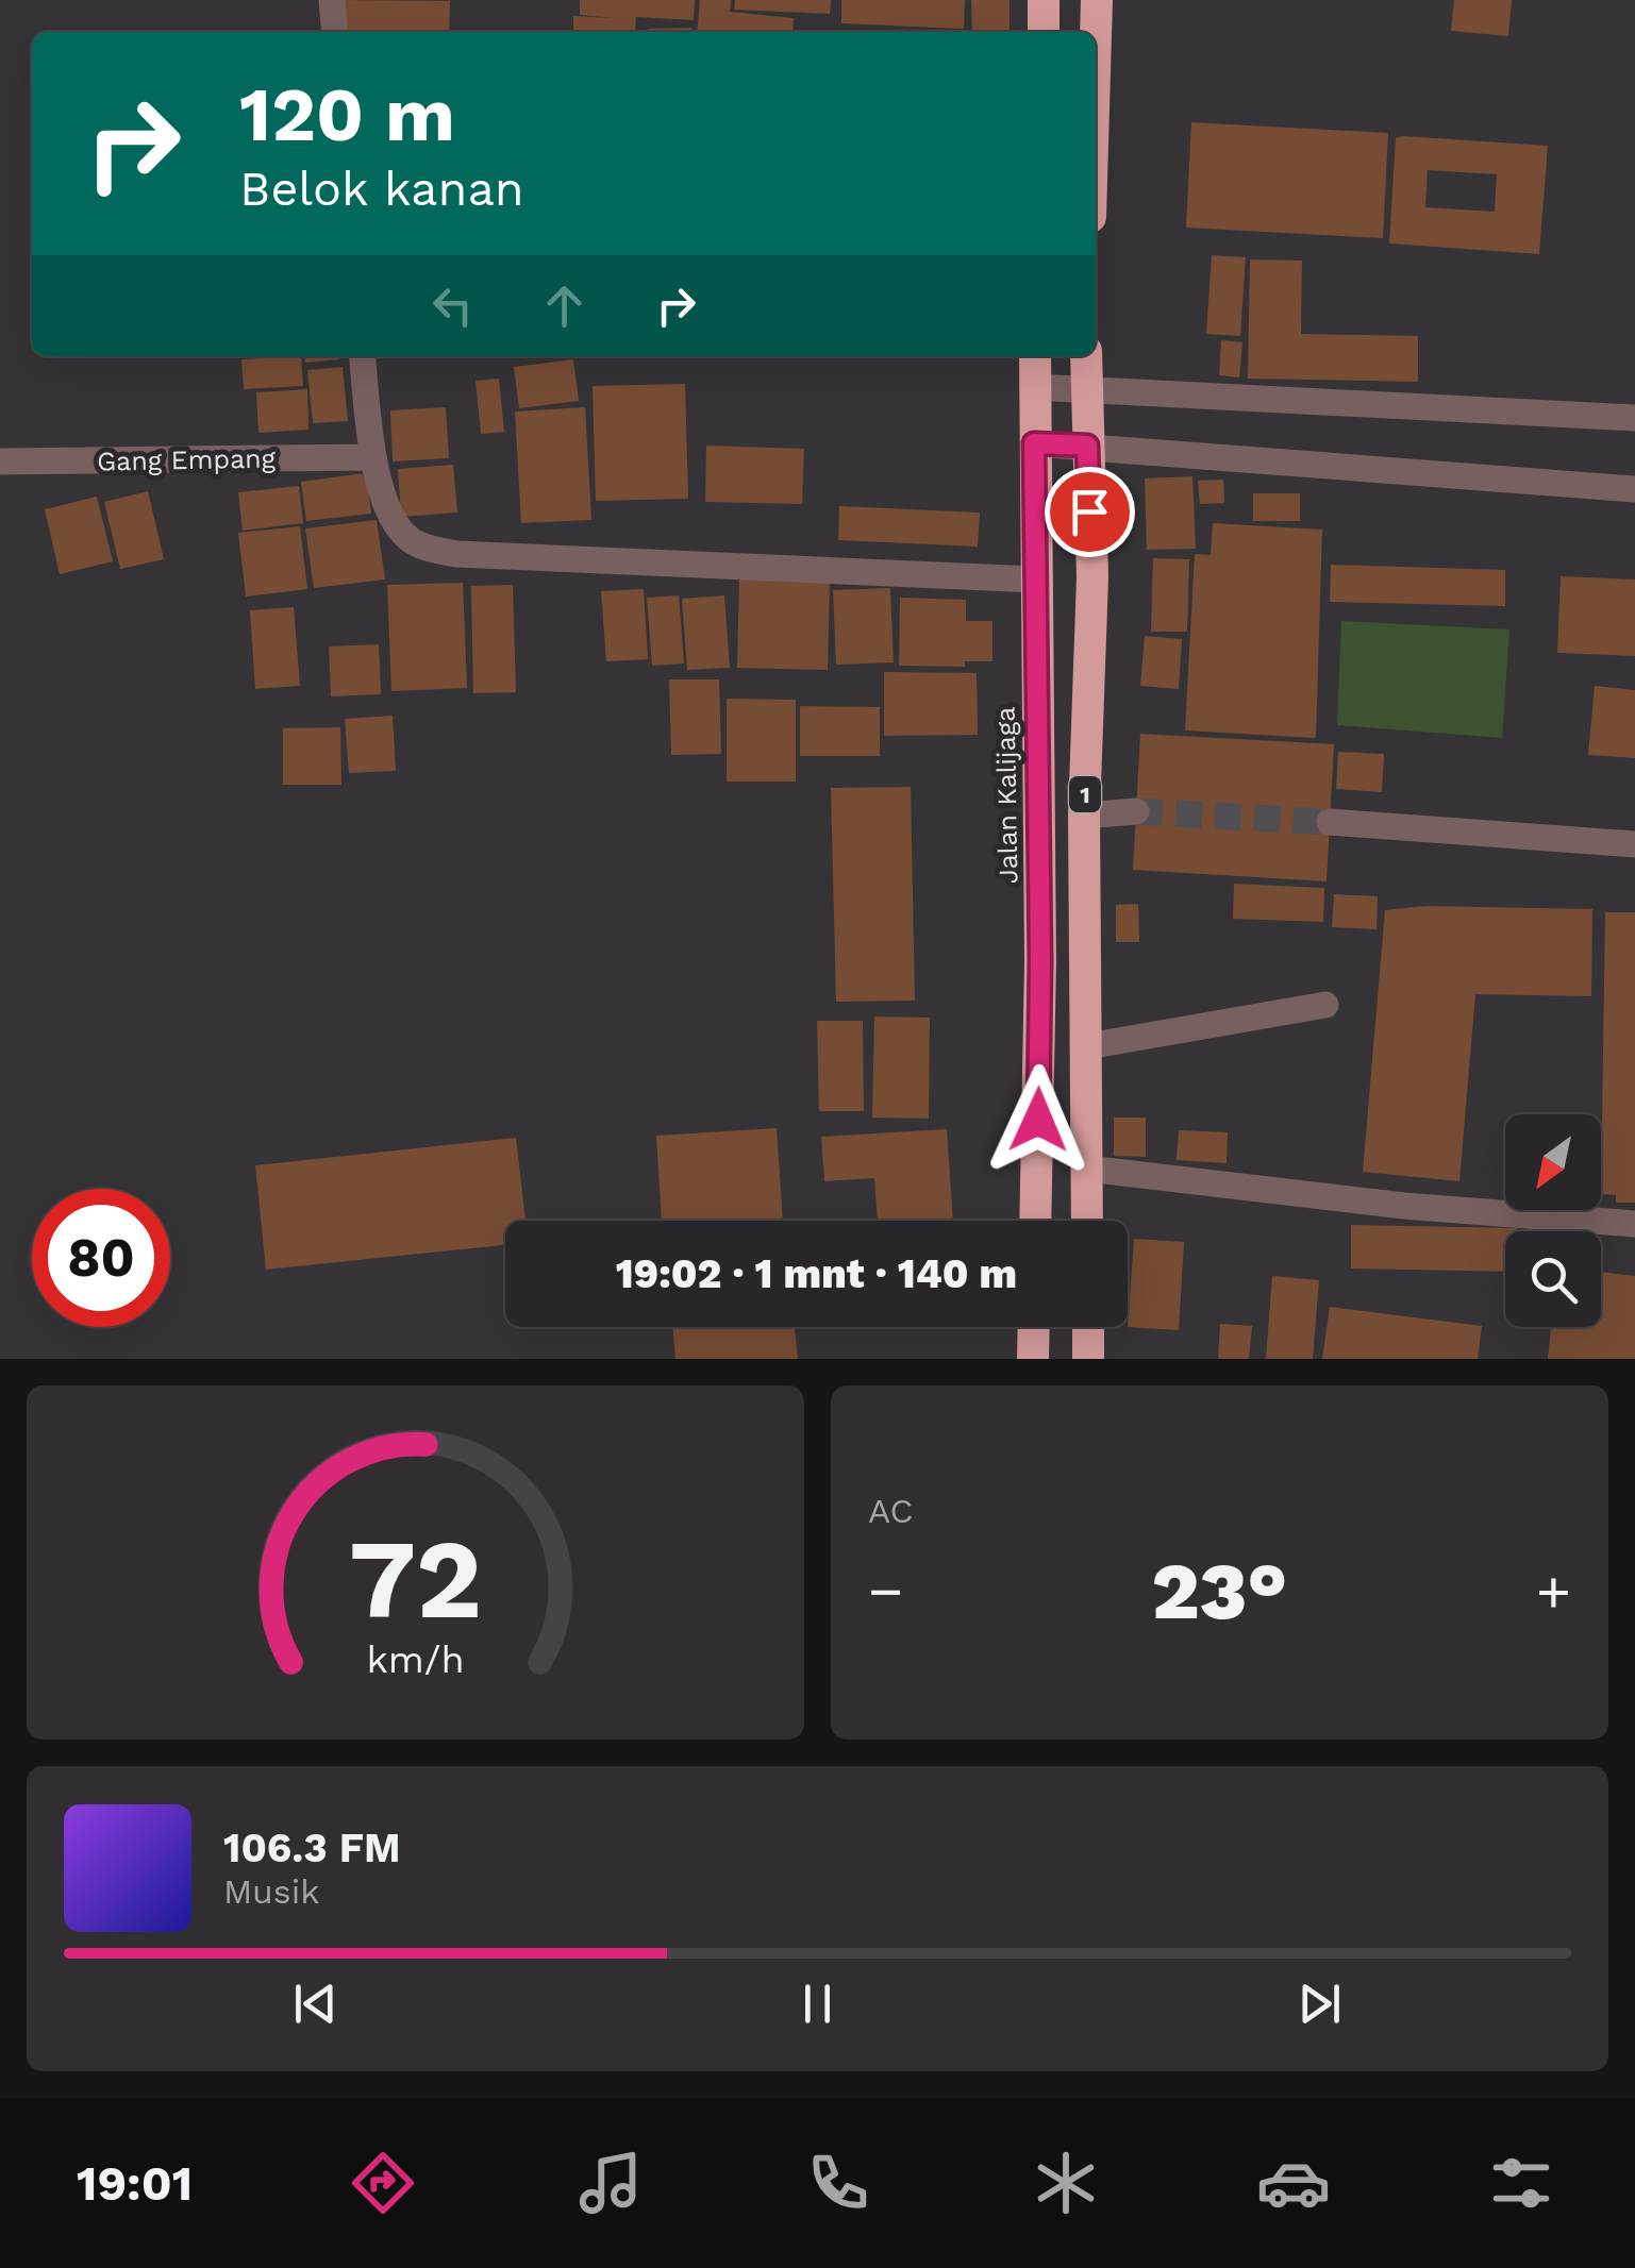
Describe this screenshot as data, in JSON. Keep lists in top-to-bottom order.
{
  "streets": {
    "highway": ["1", "Jalan Kalijaga"],
    "street": ["Gang Empang"]
  },
  "north": "bottom left",
  "page": {
    "turn": ["120 m", "Belok kanan"],
    "limit": "80",
    "trip": "19:02 · 1 mnt · 140 m",
    "tile": "AC",
    "heat": ["−", "23°", "+"],
    "song": ["106.3 FM", "Musik"],
    "tabs": "19:01",
    "gauge": ["72", "km/h"]
  }
}
